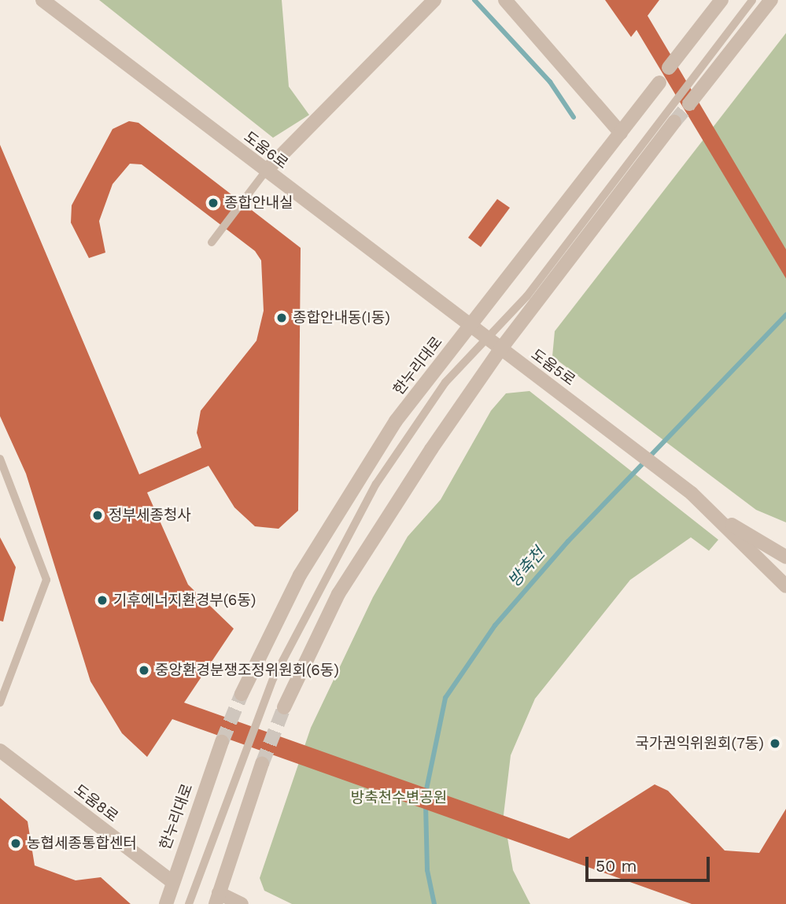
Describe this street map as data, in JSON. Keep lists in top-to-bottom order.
{
  "streets": {
    "street": [
      "도움6로",
      "한누리대로",
      "도움5로",
      "도움8로"
    ]
  },
  "crossings": [
    ["도움6로", "한누리대로"],
    ["도움6로", "도움5로"],
    ["한누리대로", "도움5로"],
    ["한누리대로", "도움8로"]
  ],
  "water": ["방축천"],
  "parks": ["방축천수변공원"],
  "places": [
    "종합안내실",
    "종합안내동(I동)",
    "정부세종청사",
    "기후에너지환경부(6동)",
    "중앙환경분쟁조정위원회(6동)",
    "국가권익위원회(7동)",
    "농협세종통합센터"
  ],
  "scale_bar": "50 m"
}
